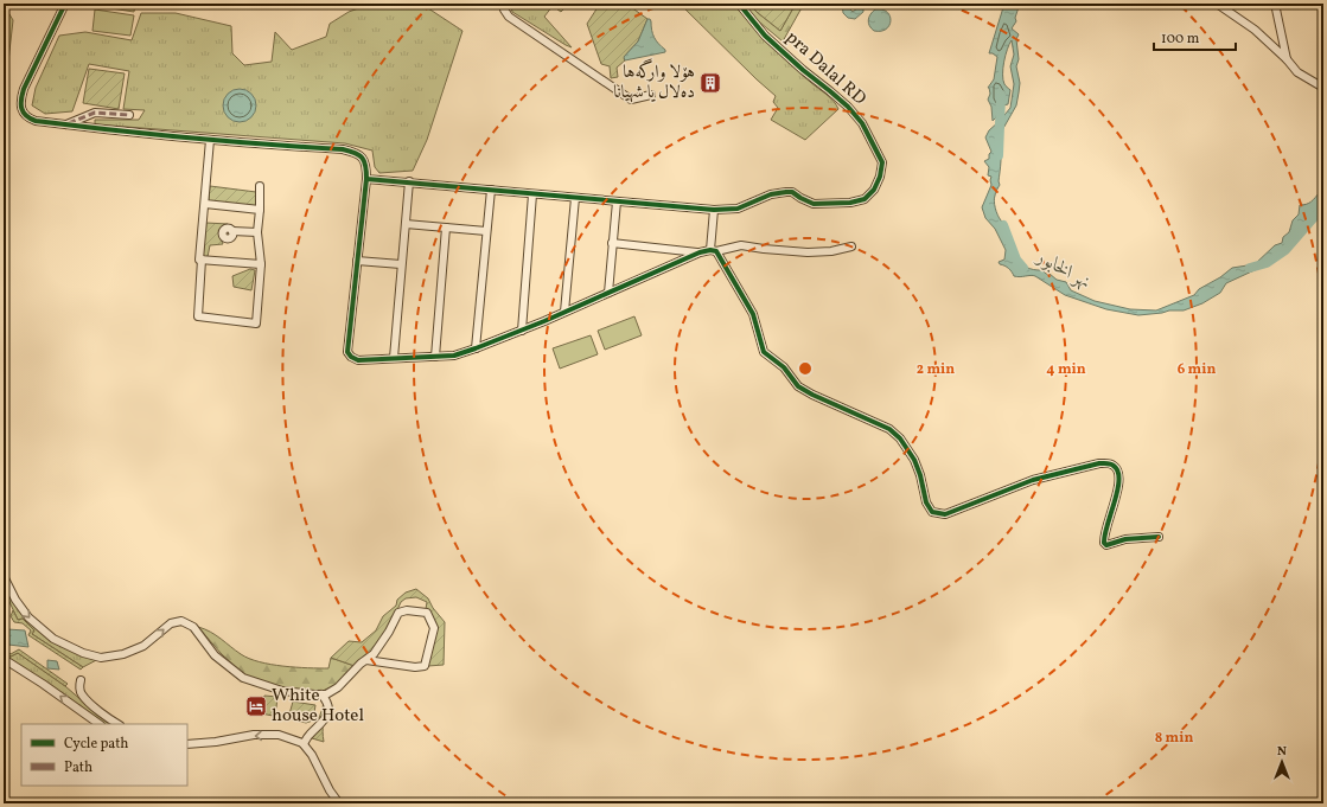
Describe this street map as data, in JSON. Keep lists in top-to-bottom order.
{
  "streets": {
    "street": ["pra Dalal RD"]
  },
  "water": ["نهر الخابور"],
  "places": {
    "building": ["هۆلا وارگەها دەلال یا شهیانا"],
    "hotel": ["White house Hotel"]
  },
  "legend": ["Cycle path", "Path"],
  "scale_bar": "100 m",
  "north": "top",
  "rings": [
    "2 min",
    "4 min",
    "6 min",
    "8 min"
  ]
}
